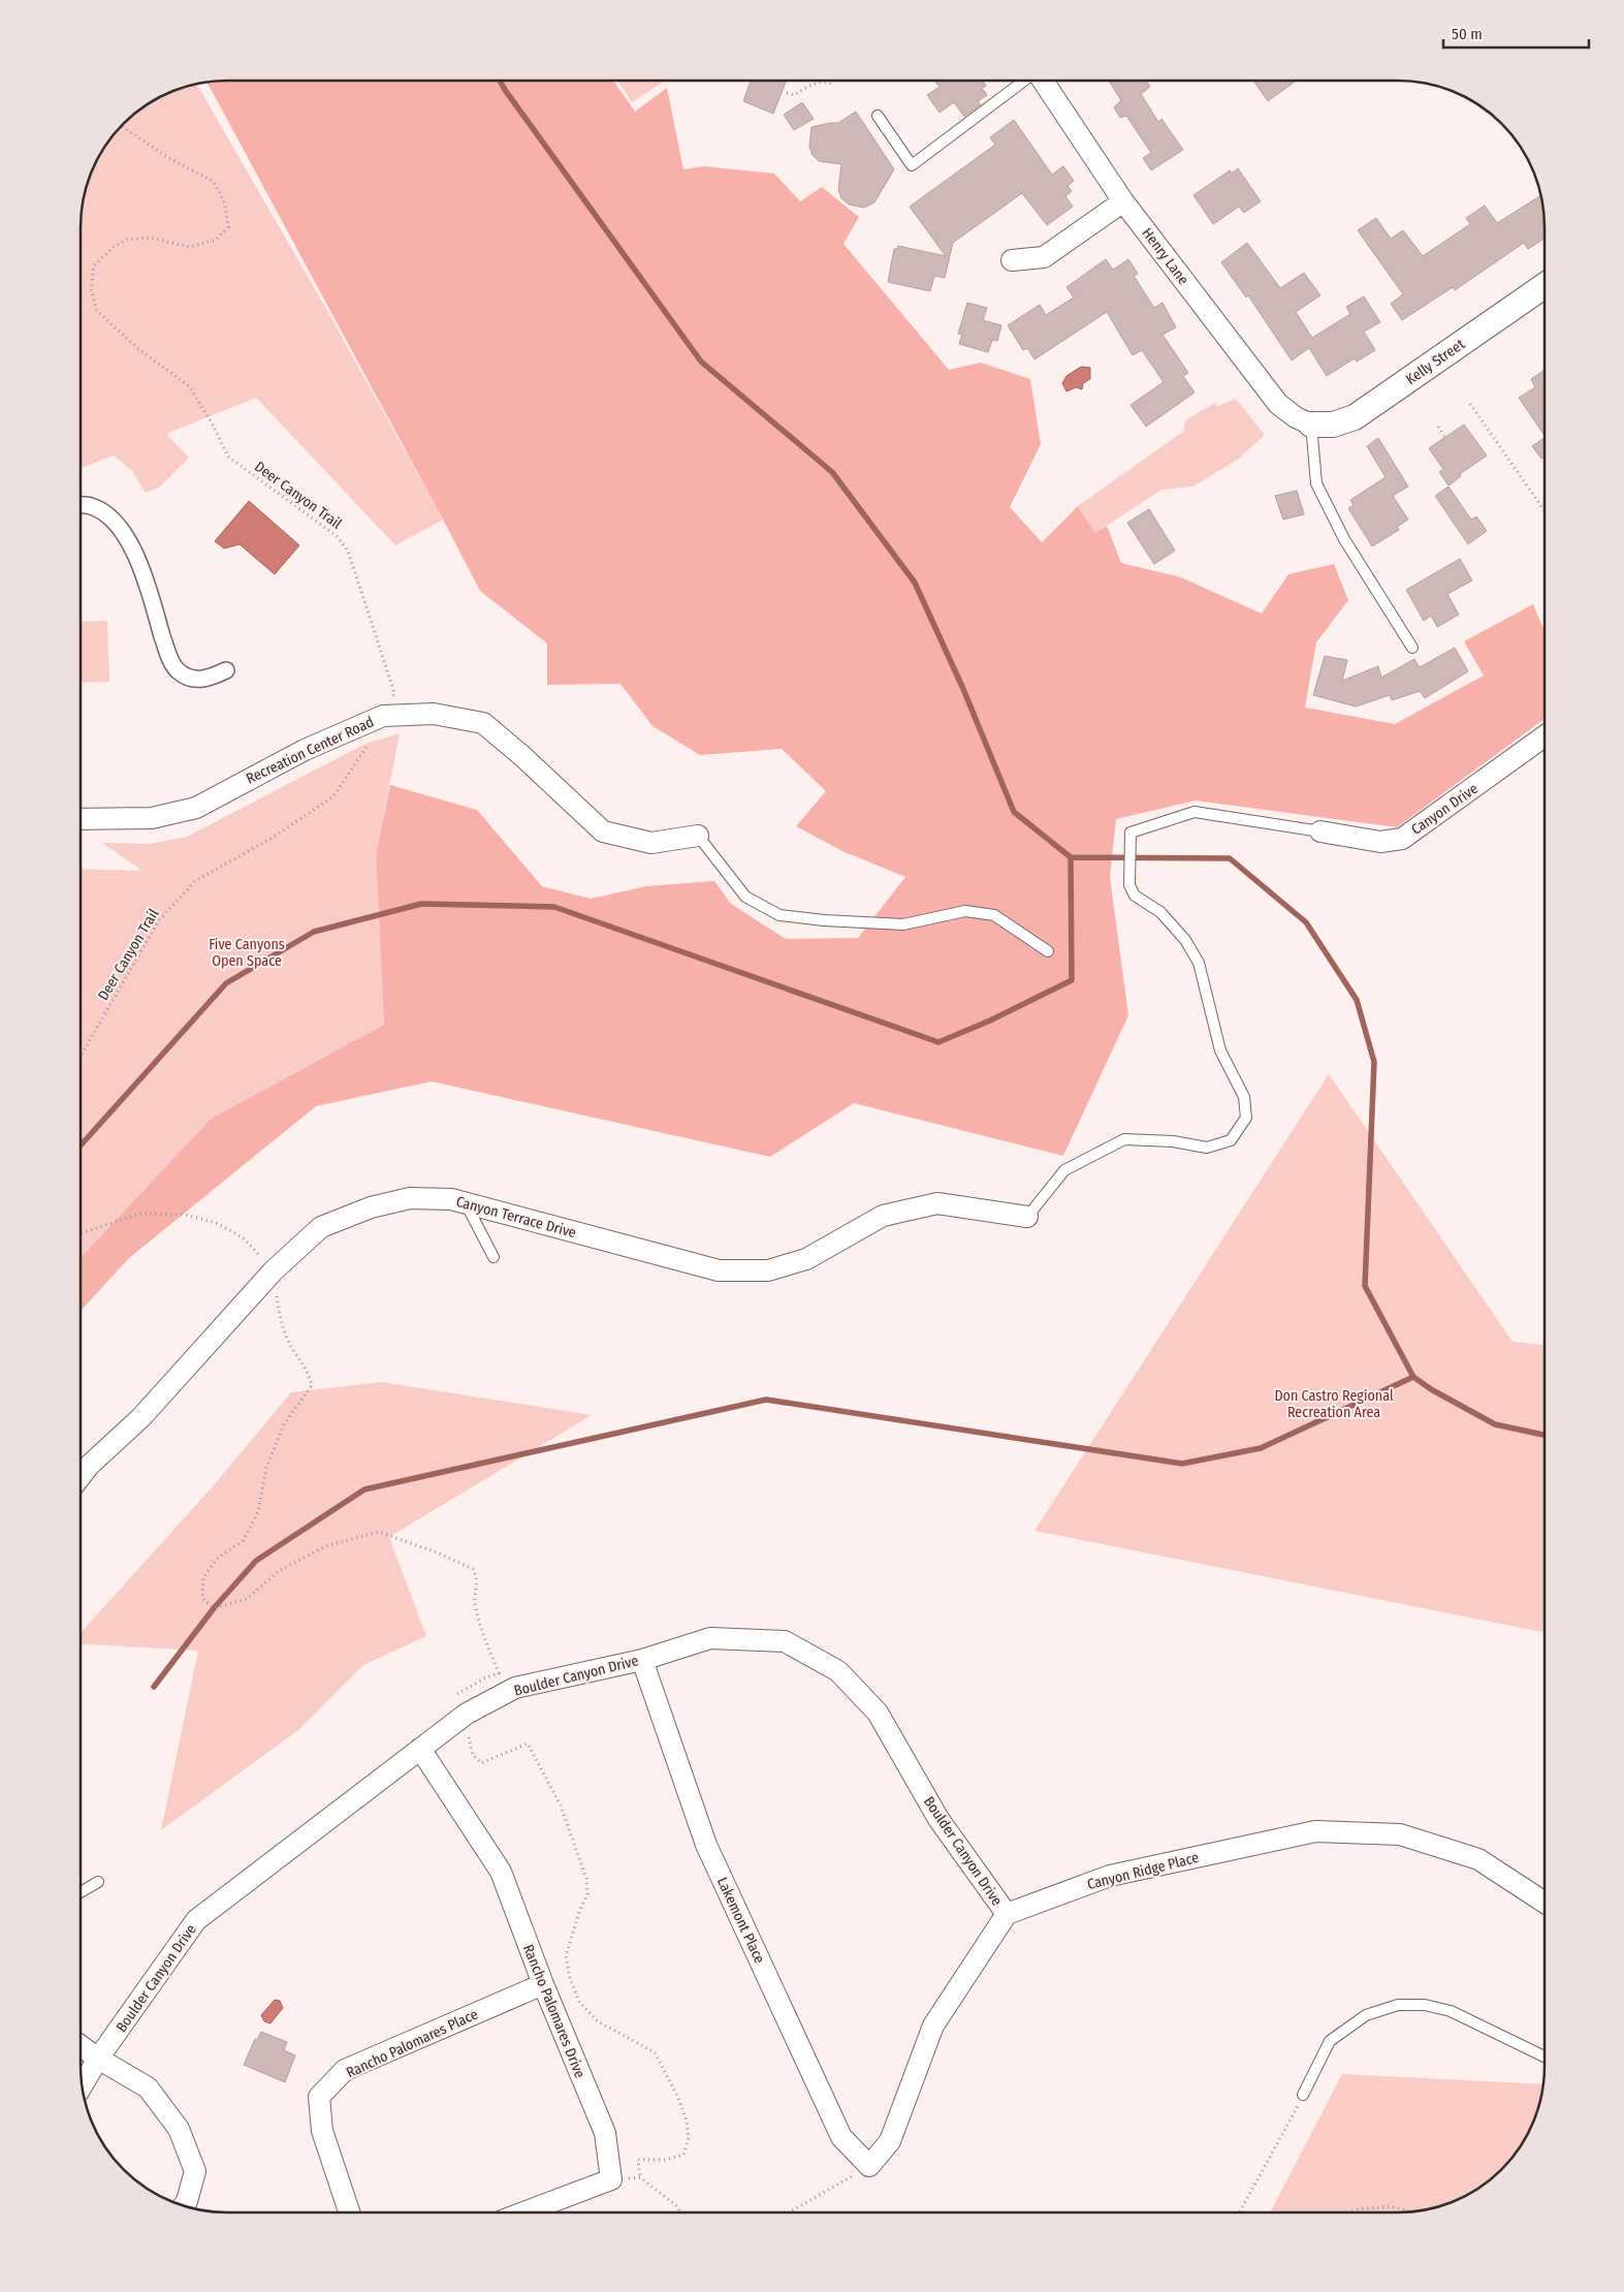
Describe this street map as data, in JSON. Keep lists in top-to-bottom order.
{
  "streets": {
    "street": [
      "Henry Lane",
      "Kelly Street",
      "Recreation Center Road",
      "Canyon Drive",
      "Canyon Terrace Drive",
      "Boulder Canyon Drive",
      "Canyon Ridge Place",
      "Lakemont Place",
      "Rancho Palomares Drive",
      "Rancho Palomares Place"
    ],
    "path": ["Deer Canyon Trail"]
  },
  "crossings": [
    ["Henry Lane", "Kelly Street"],
    ["Deer Canyon Trail", "Recreation Center Road"],
    ["Boulder Canyon Drive", "Canyon Ridge Place"],
    ["Boulder Canyon Drive", "Lakemont Place"],
    ["Boulder Canyon Drive", "Rancho Palomares Drive"],
    ["Rancho Palomares Drive", "Rancho Palomares Place"]
  ],
  "parks": ["Five Canyons Open Space", "Don Castro Regional Recreation Area"],
  "scale_bar": "50 m"
}
